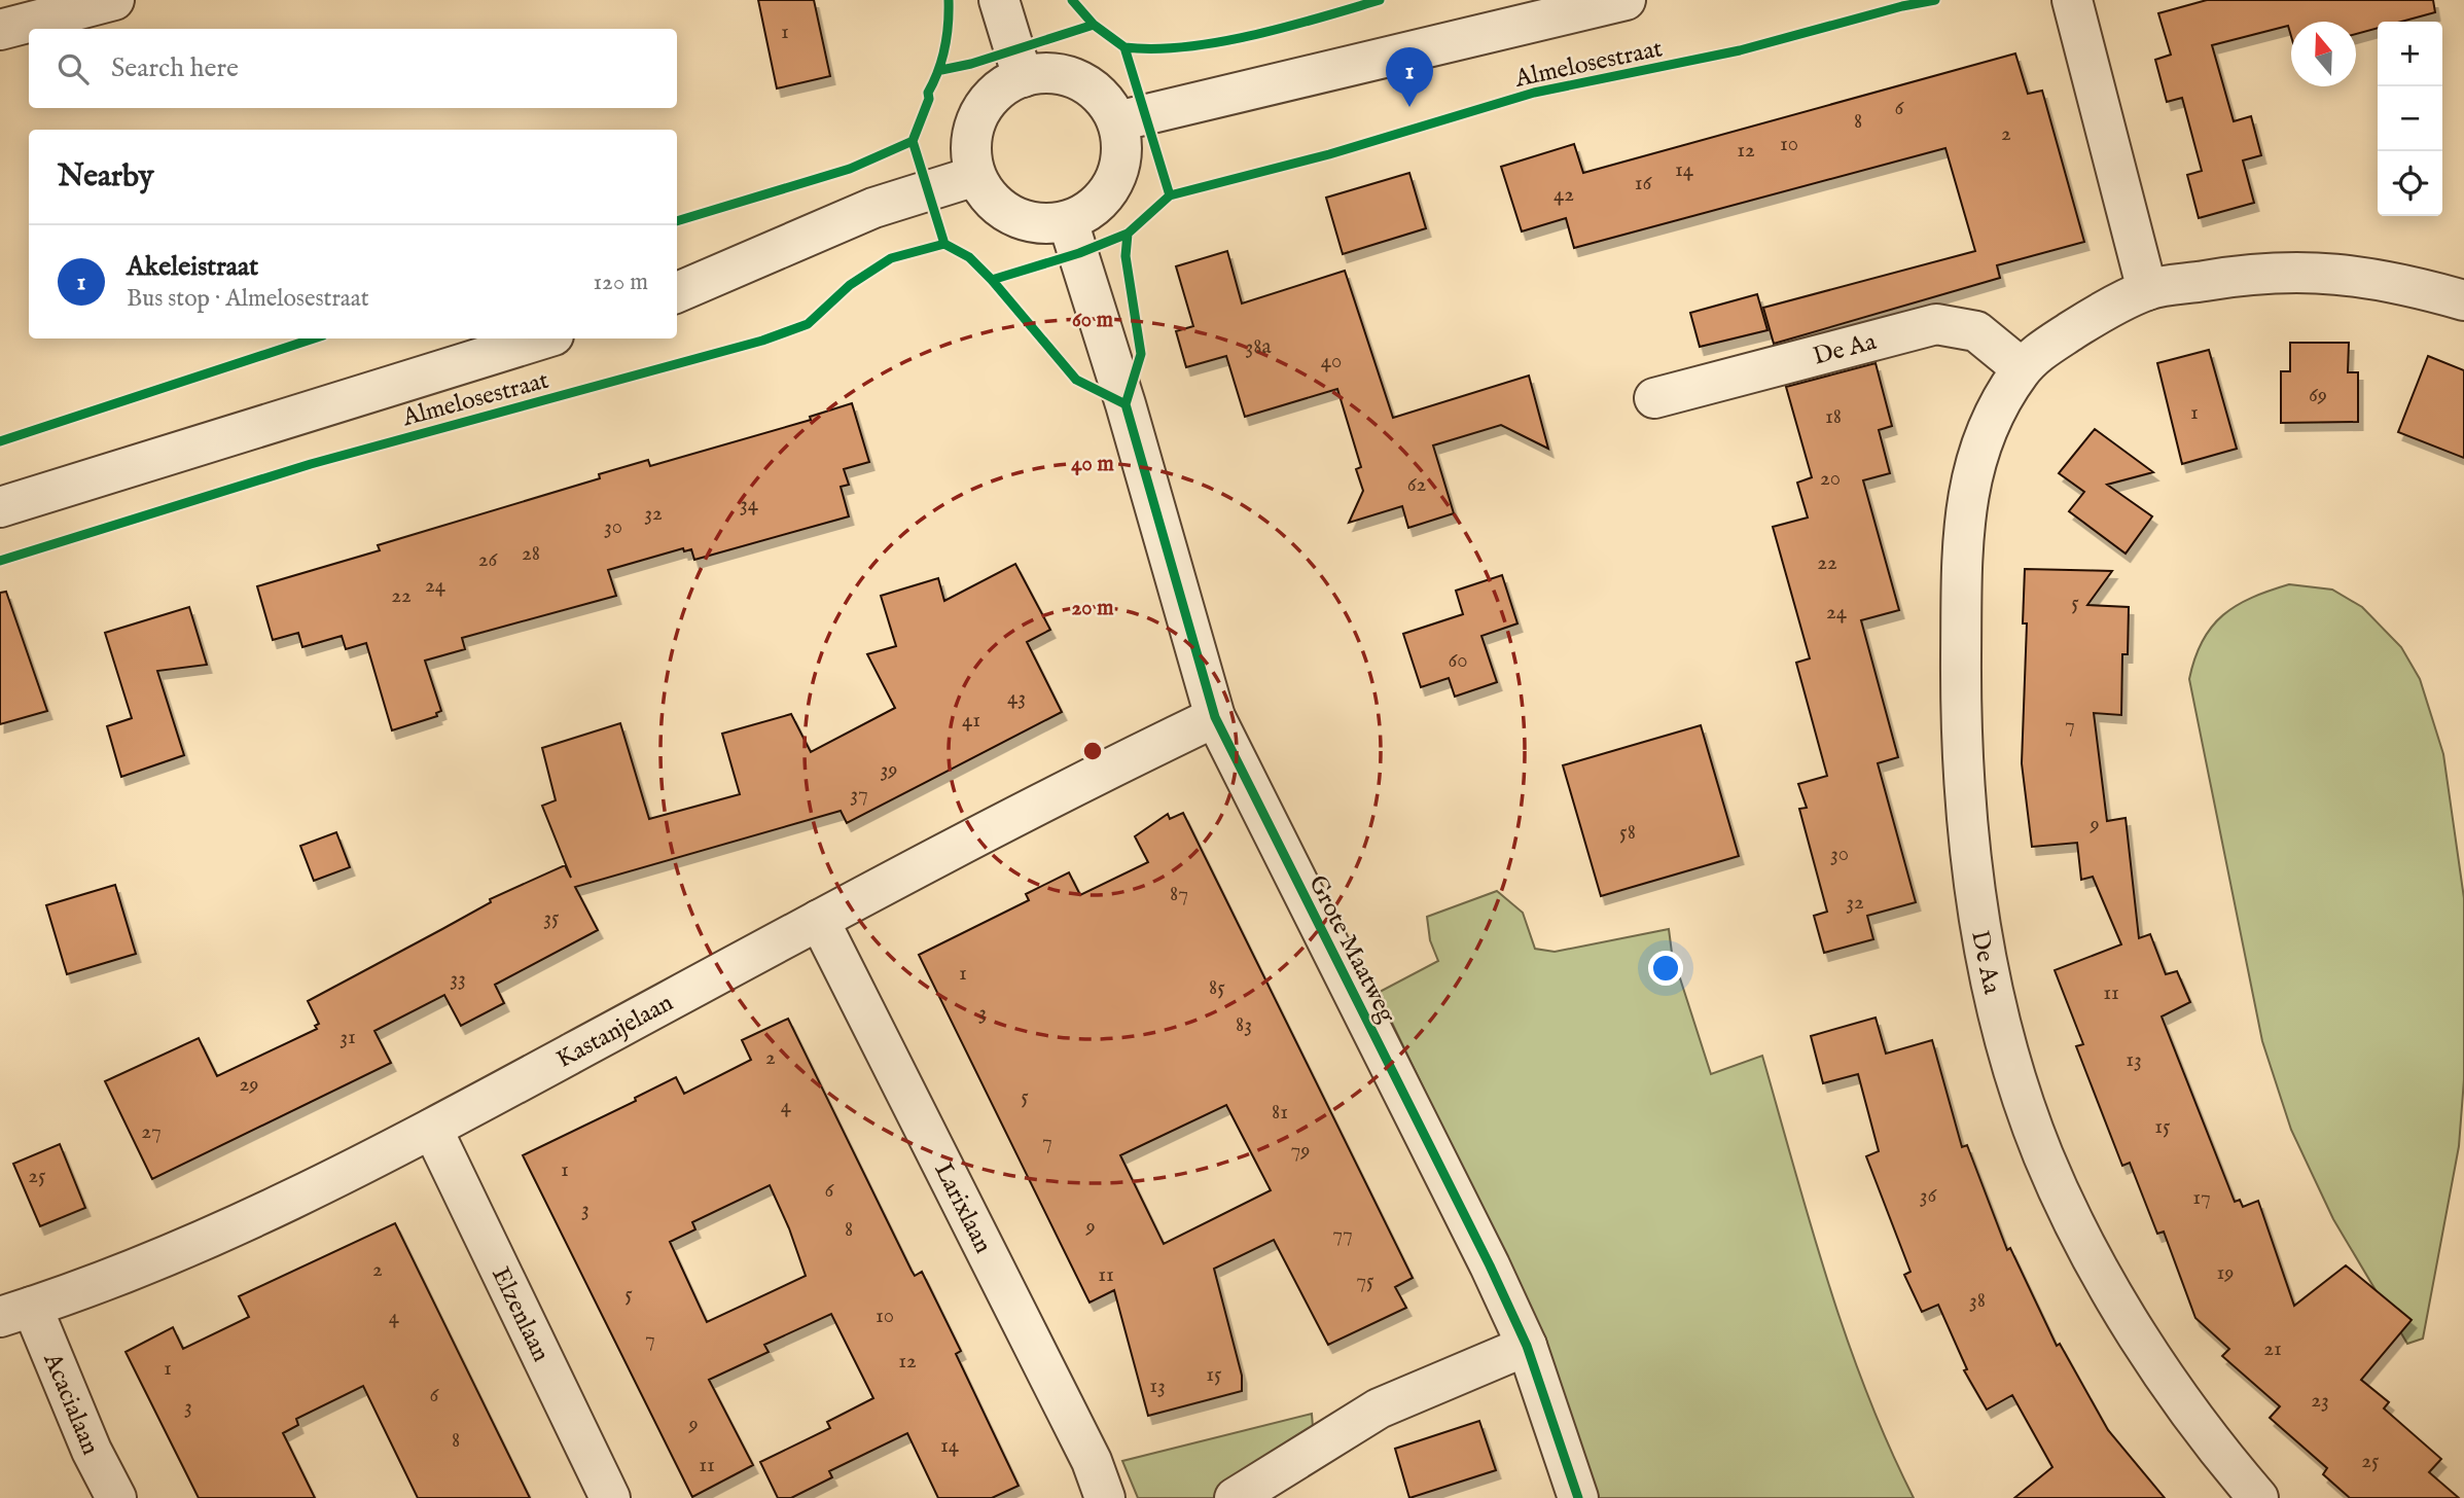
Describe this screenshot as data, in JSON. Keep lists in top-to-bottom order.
{
  "streets": {
    "street": [
      "Almelosestraat",
      "De Aa",
      "Grote Maatweg",
      "Kastanjelaan",
      "Larixlaan",
      "Elzenlaan",
      "Acacialaan"
    ]
  },
  "crossings": [
    ["Almelosestraat", "Grote Maatweg"],
    ["Grote Maatweg", "Kastanjelaan"],
    ["Kastanjelaan", "Larixlaan"],
    ["Kastanjelaan", "Elzenlaan"],
    ["Kastanjelaan", "Acacialaan"]
  ],
  "house_numbers": [
    "1",
    "6",
    "8",
    "2",
    "10",
    "12",
    "14",
    "16",
    "42",
    "38a",
    "40",
    "69",
    "1",
    "18",
    "20",
    "62",
    "34",
    "32",
    "30",
    "28",
    "26",
    "22",
    "24",
    "22",
    "5",
    "24",
    "60",
    "43",
    "41",
    "7",
    "39",
    "37",
    "9",
    "58",
    "30",
    "87",
    "32",
    "35",
    "1",
    "33",
    "85",
    "11",
    "3",
    "83",
    "31",
    "2",
    "13",
    "29",
    "5",
    "4",
    "81",
    "15",
    "27",
    "7",
    "79",
    "1",
    "25",
    "6",
    "36",
    "17",
    "3",
    "9",
    "8",
    "77",
    "2",
    "19",
    "11",
    "75",
    "5",
    "38",
    "10",
    "4",
    "7",
    "21",
    "12",
    "1",
    "15",
    "13",
    "6",
    "23",
    "3",
    "9",
    "8",
    "14",
    "25",
    "11"
  ],
  "north": "top",
  "page": {
    "map_buttons": ["+", "−"],
    "search": "Search here",
    "pins": "1",
    "heading": "Nearby",
    "list": [
      {
        "mark": "1",
        "name": "Akeleistraat",
        "note": "Bus stop · Almelosestraat",
        "value": "120 m"
      }
    ]
  },
  "rings": ["60 m", "40 m", "20 m"]
}
